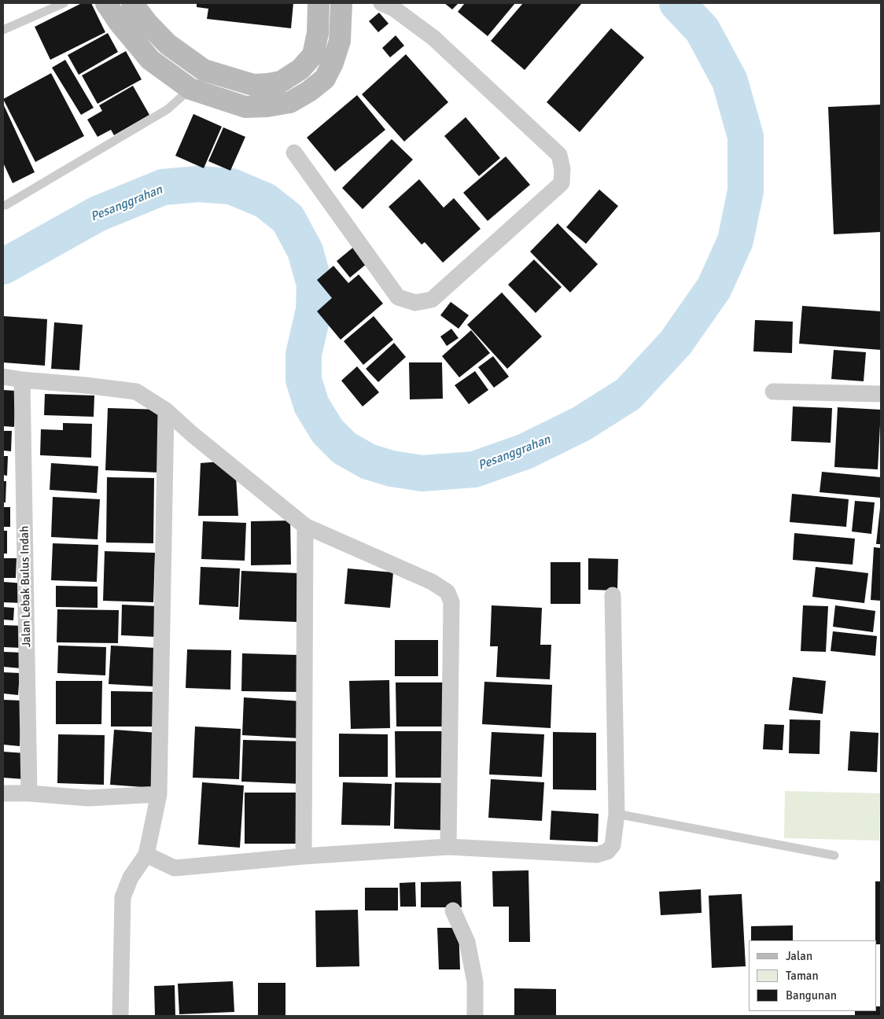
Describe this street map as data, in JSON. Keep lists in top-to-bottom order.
{
  "streets": {
    "street": ["Jalan Lebak Bulus Indah"]
  },
  "water": ["Pesanggrahan"],
  "legend": ["Jalan", "Taman", "Bangunan"]
}
